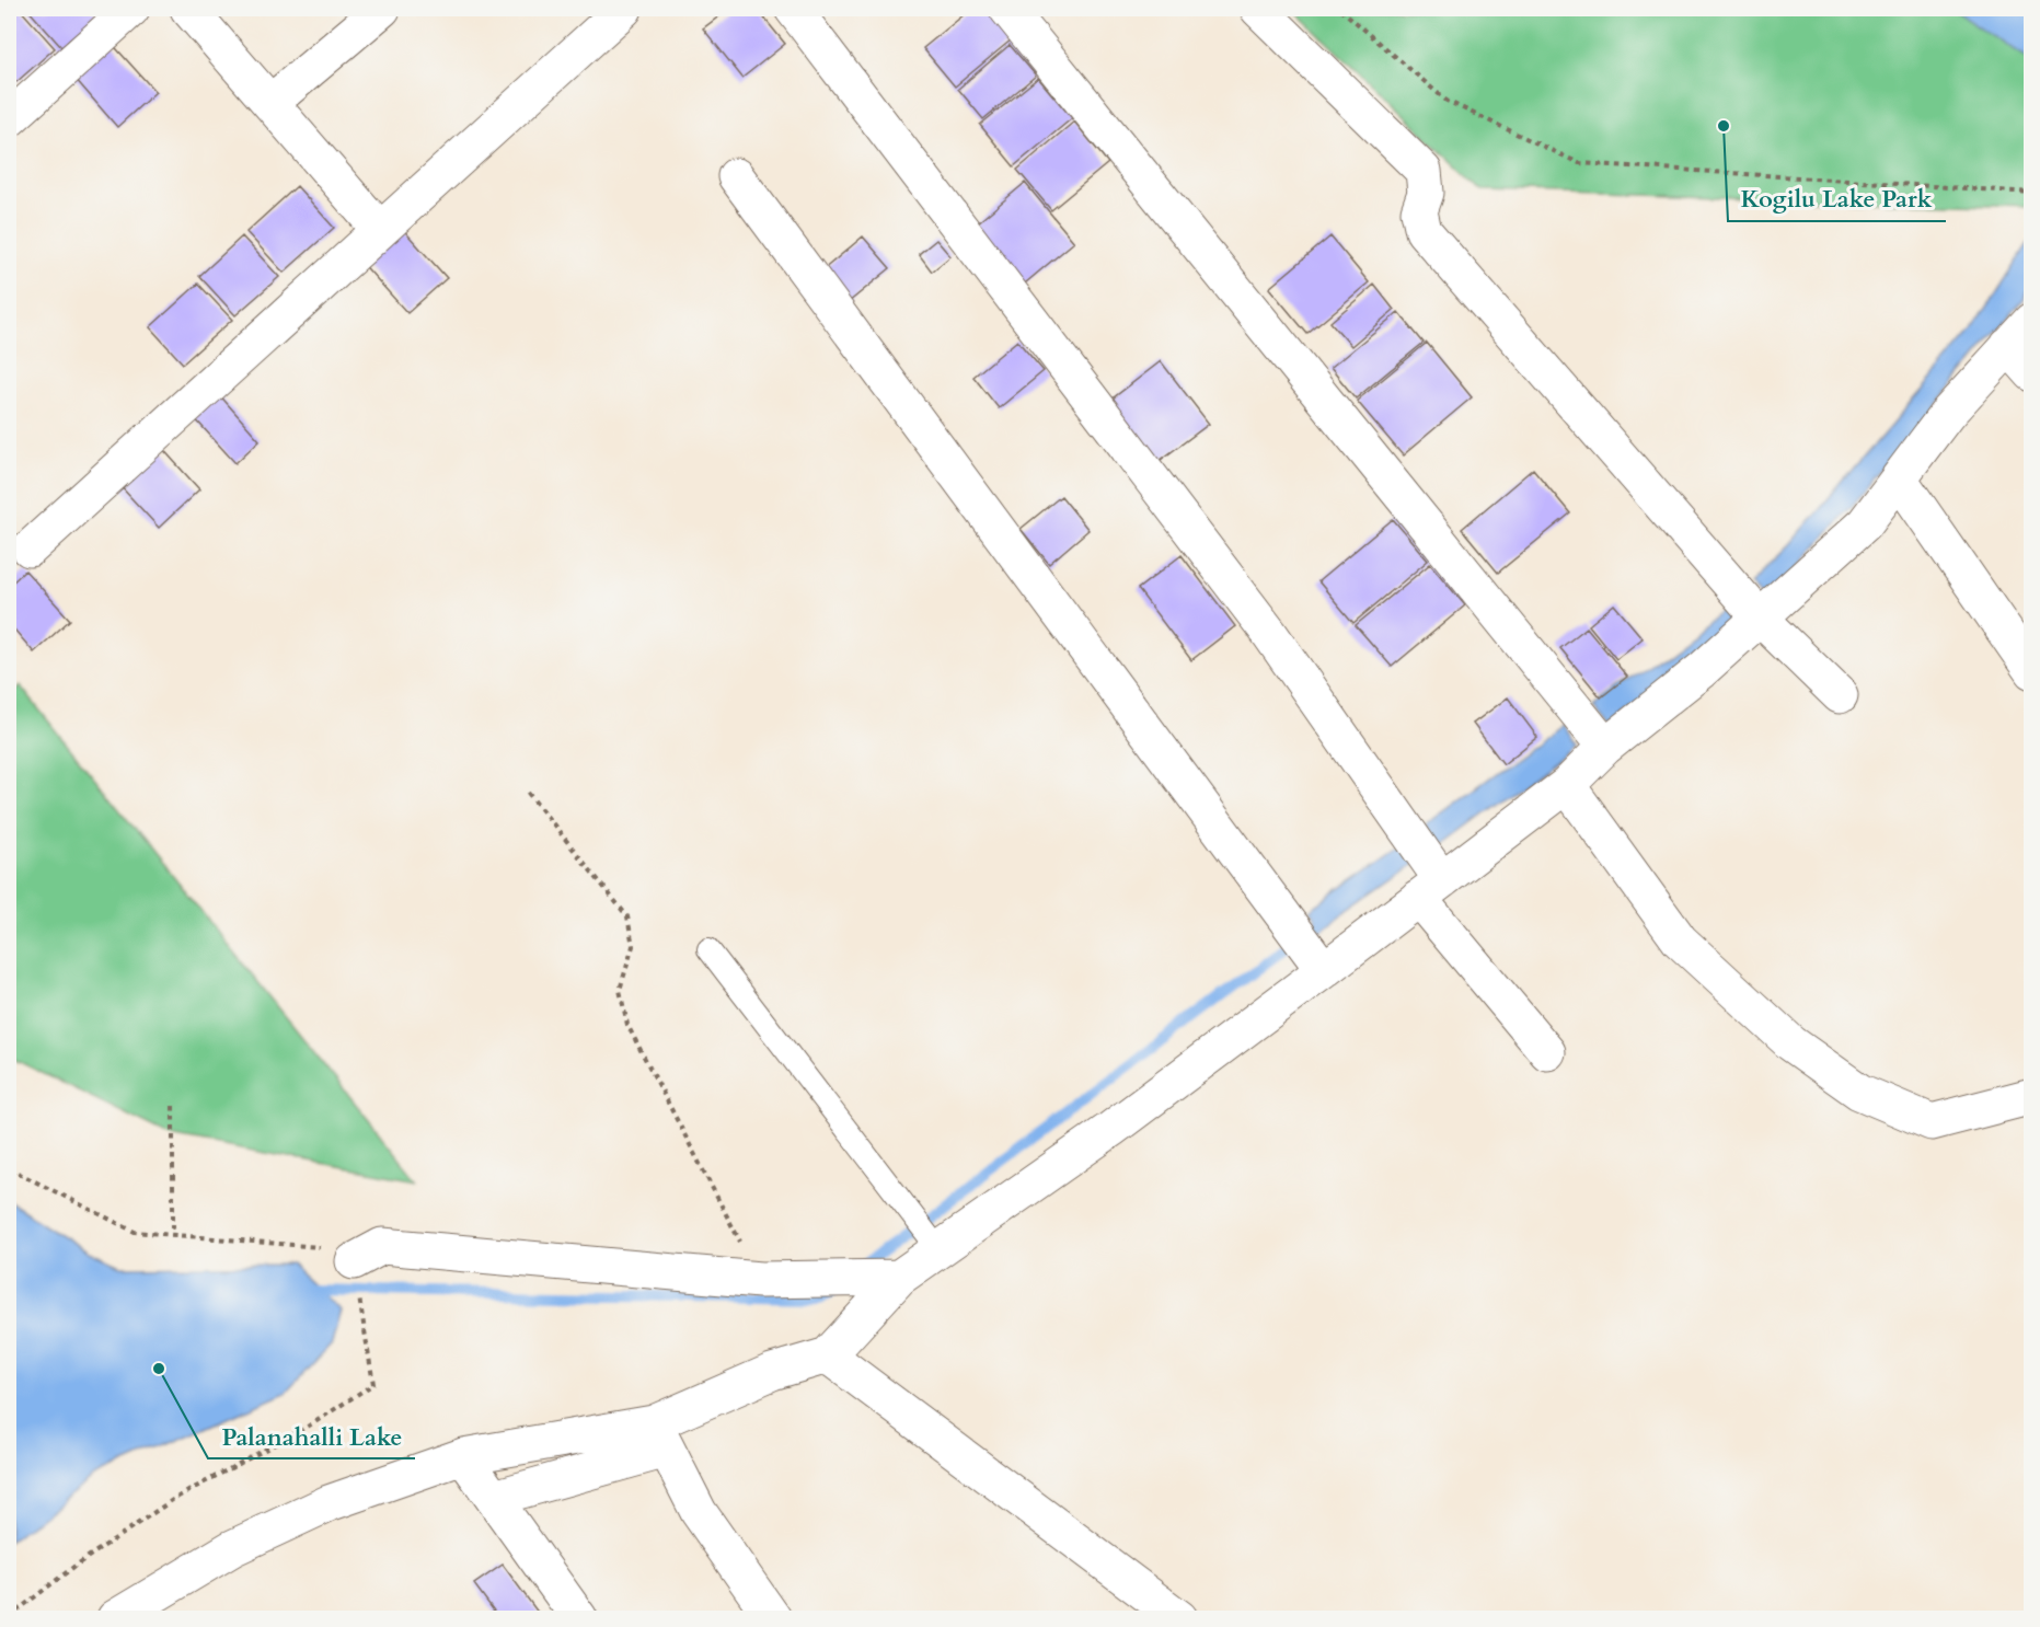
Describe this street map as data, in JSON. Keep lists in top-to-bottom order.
{
  "places": ["Kogilu Lake Park", "Palanahalli Lake"]
}
